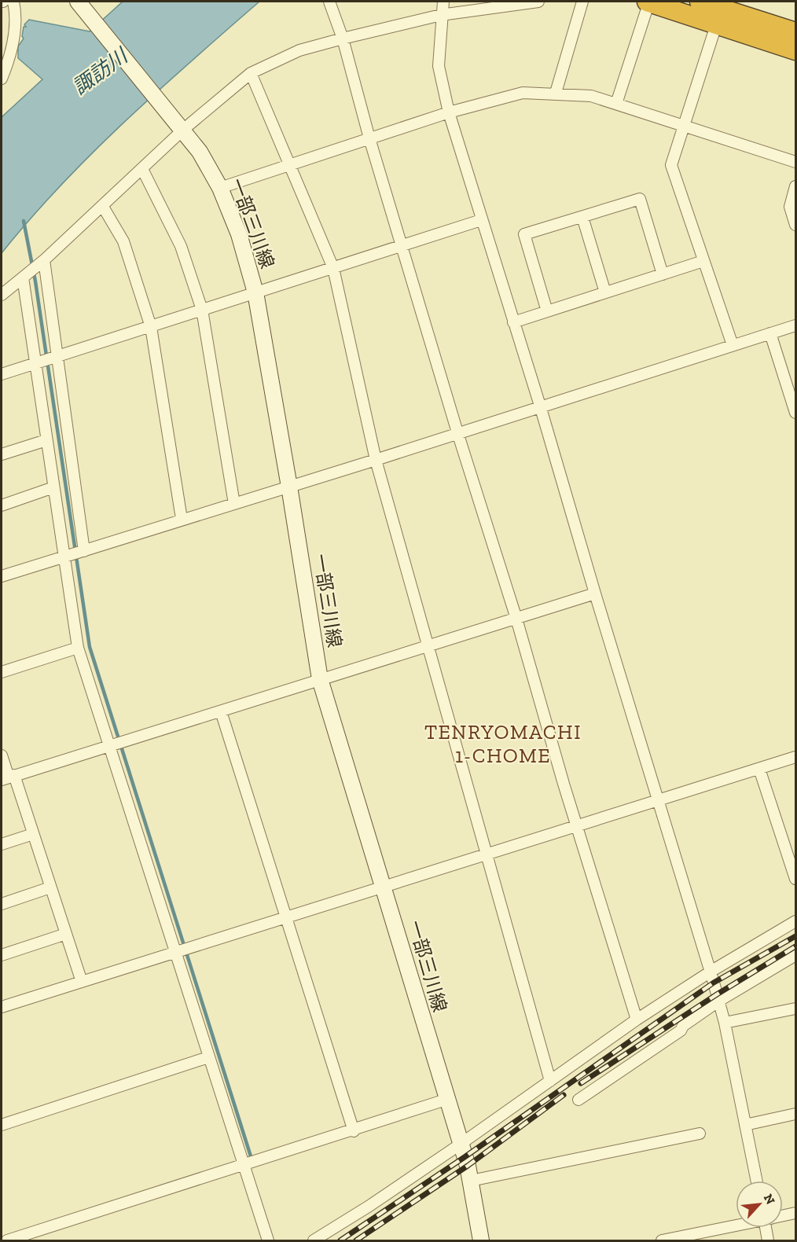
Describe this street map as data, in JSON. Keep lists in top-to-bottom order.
{
  "streets": {
    "main road": ["一部三川線"]
  },
  "districts": ["TENRYOMACHI 1-CHOME"],
  "water": ["諏訪川"],
  "north": "top right"
}
